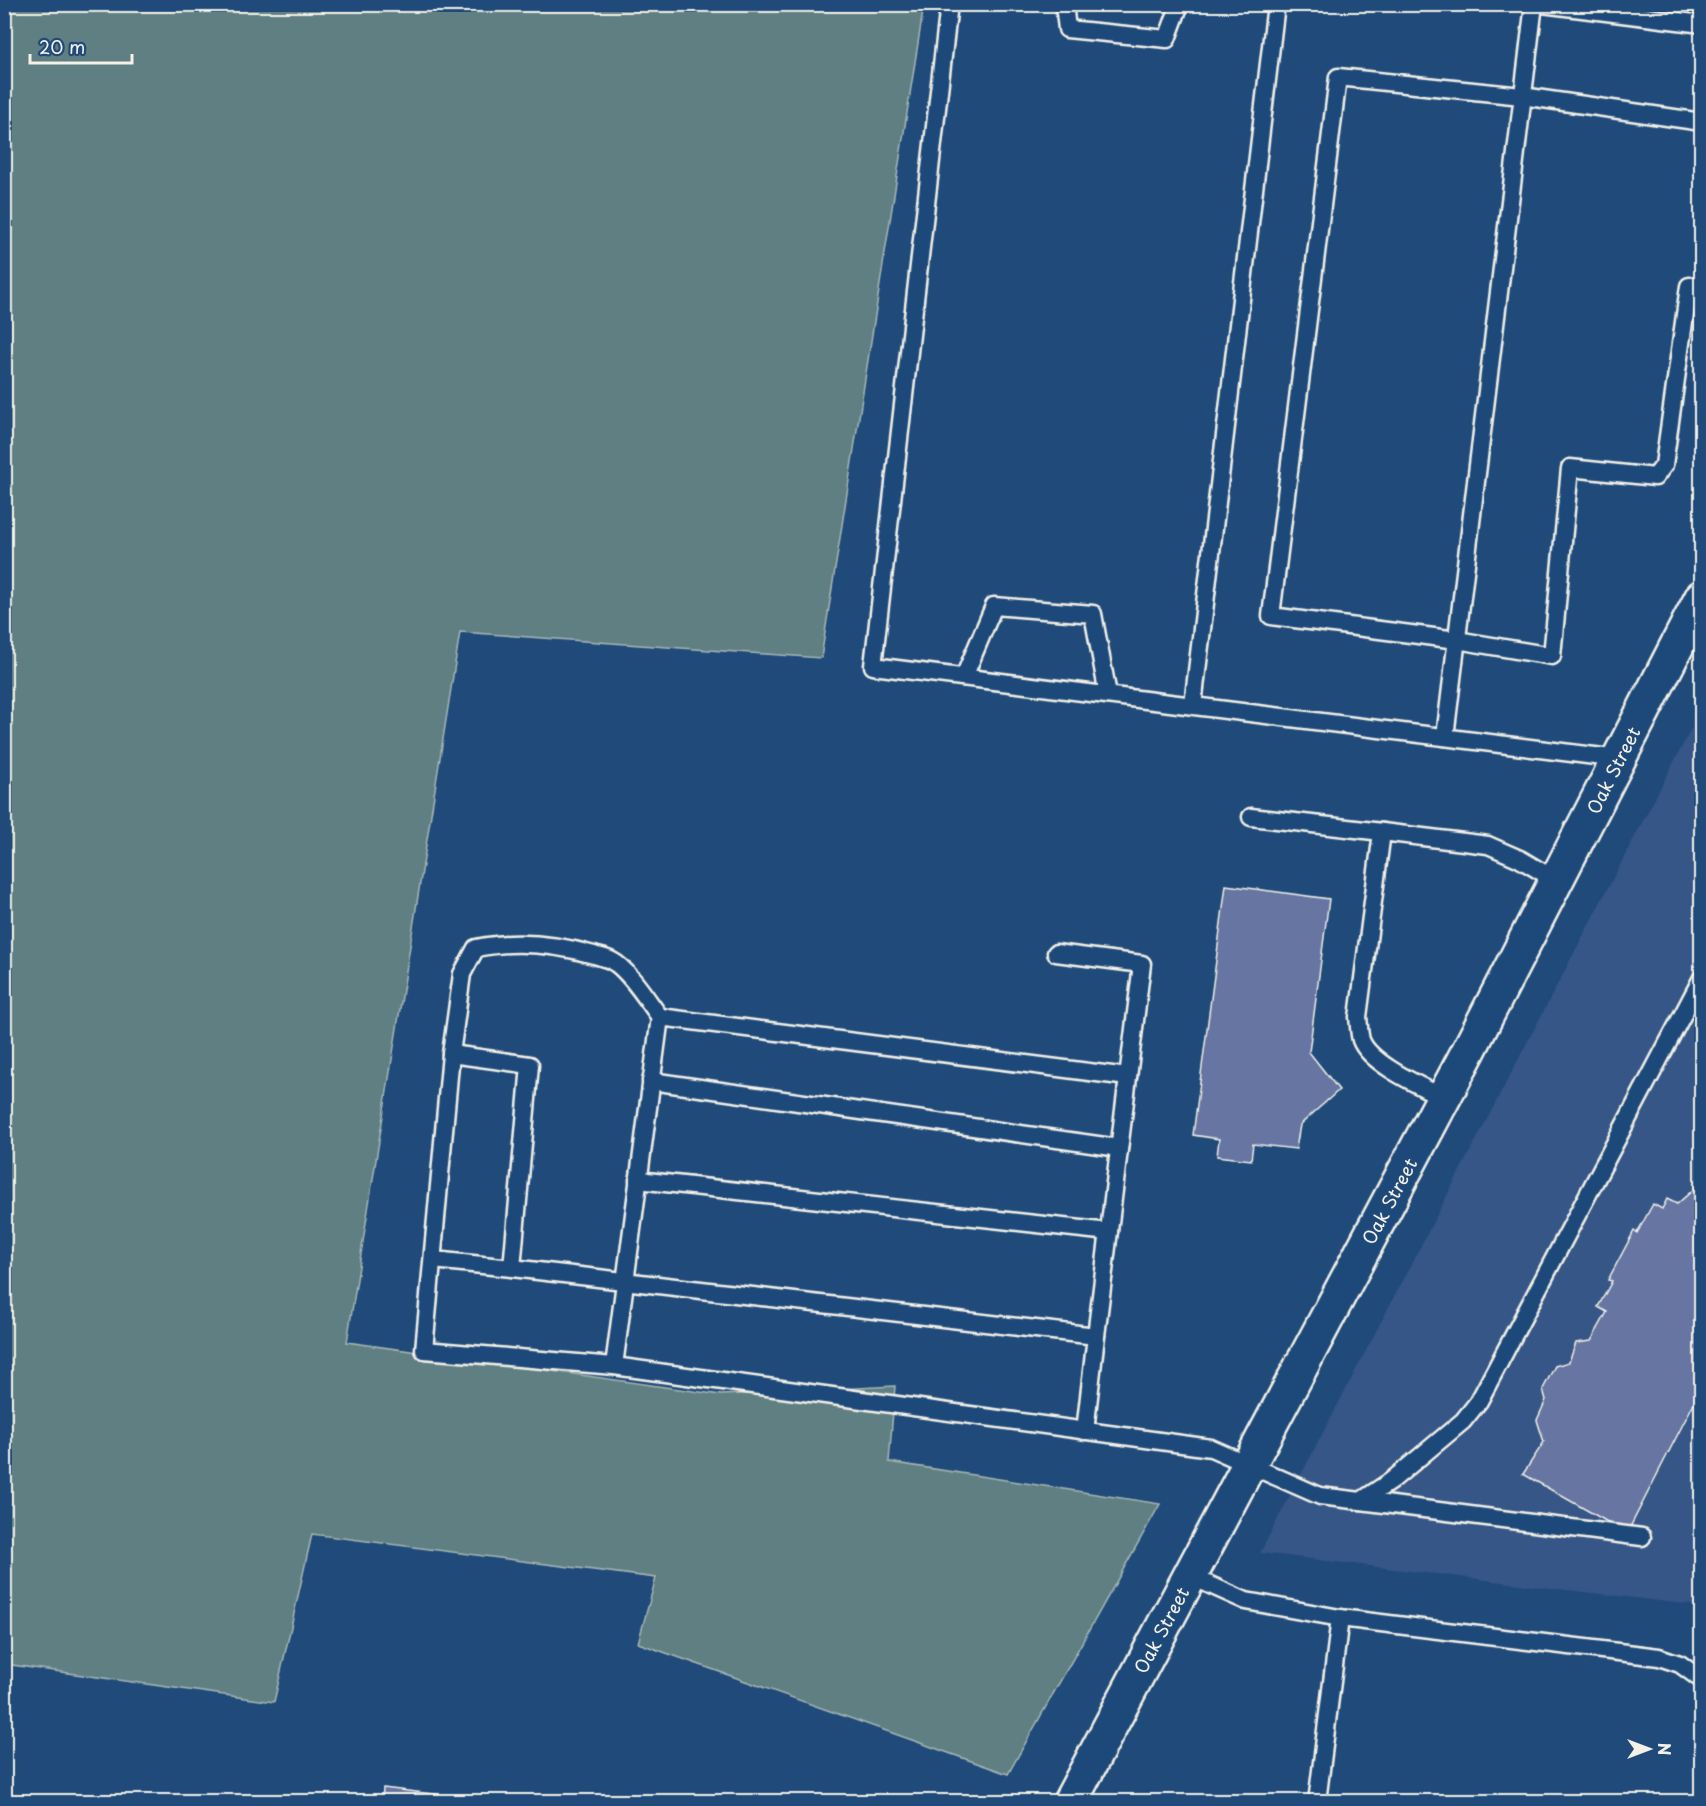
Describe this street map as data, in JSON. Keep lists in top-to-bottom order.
{
  "streets": {
    "street": ["Oak Street"]
  },
  "scale_bar": "20 m",
  "north": "right"
}
